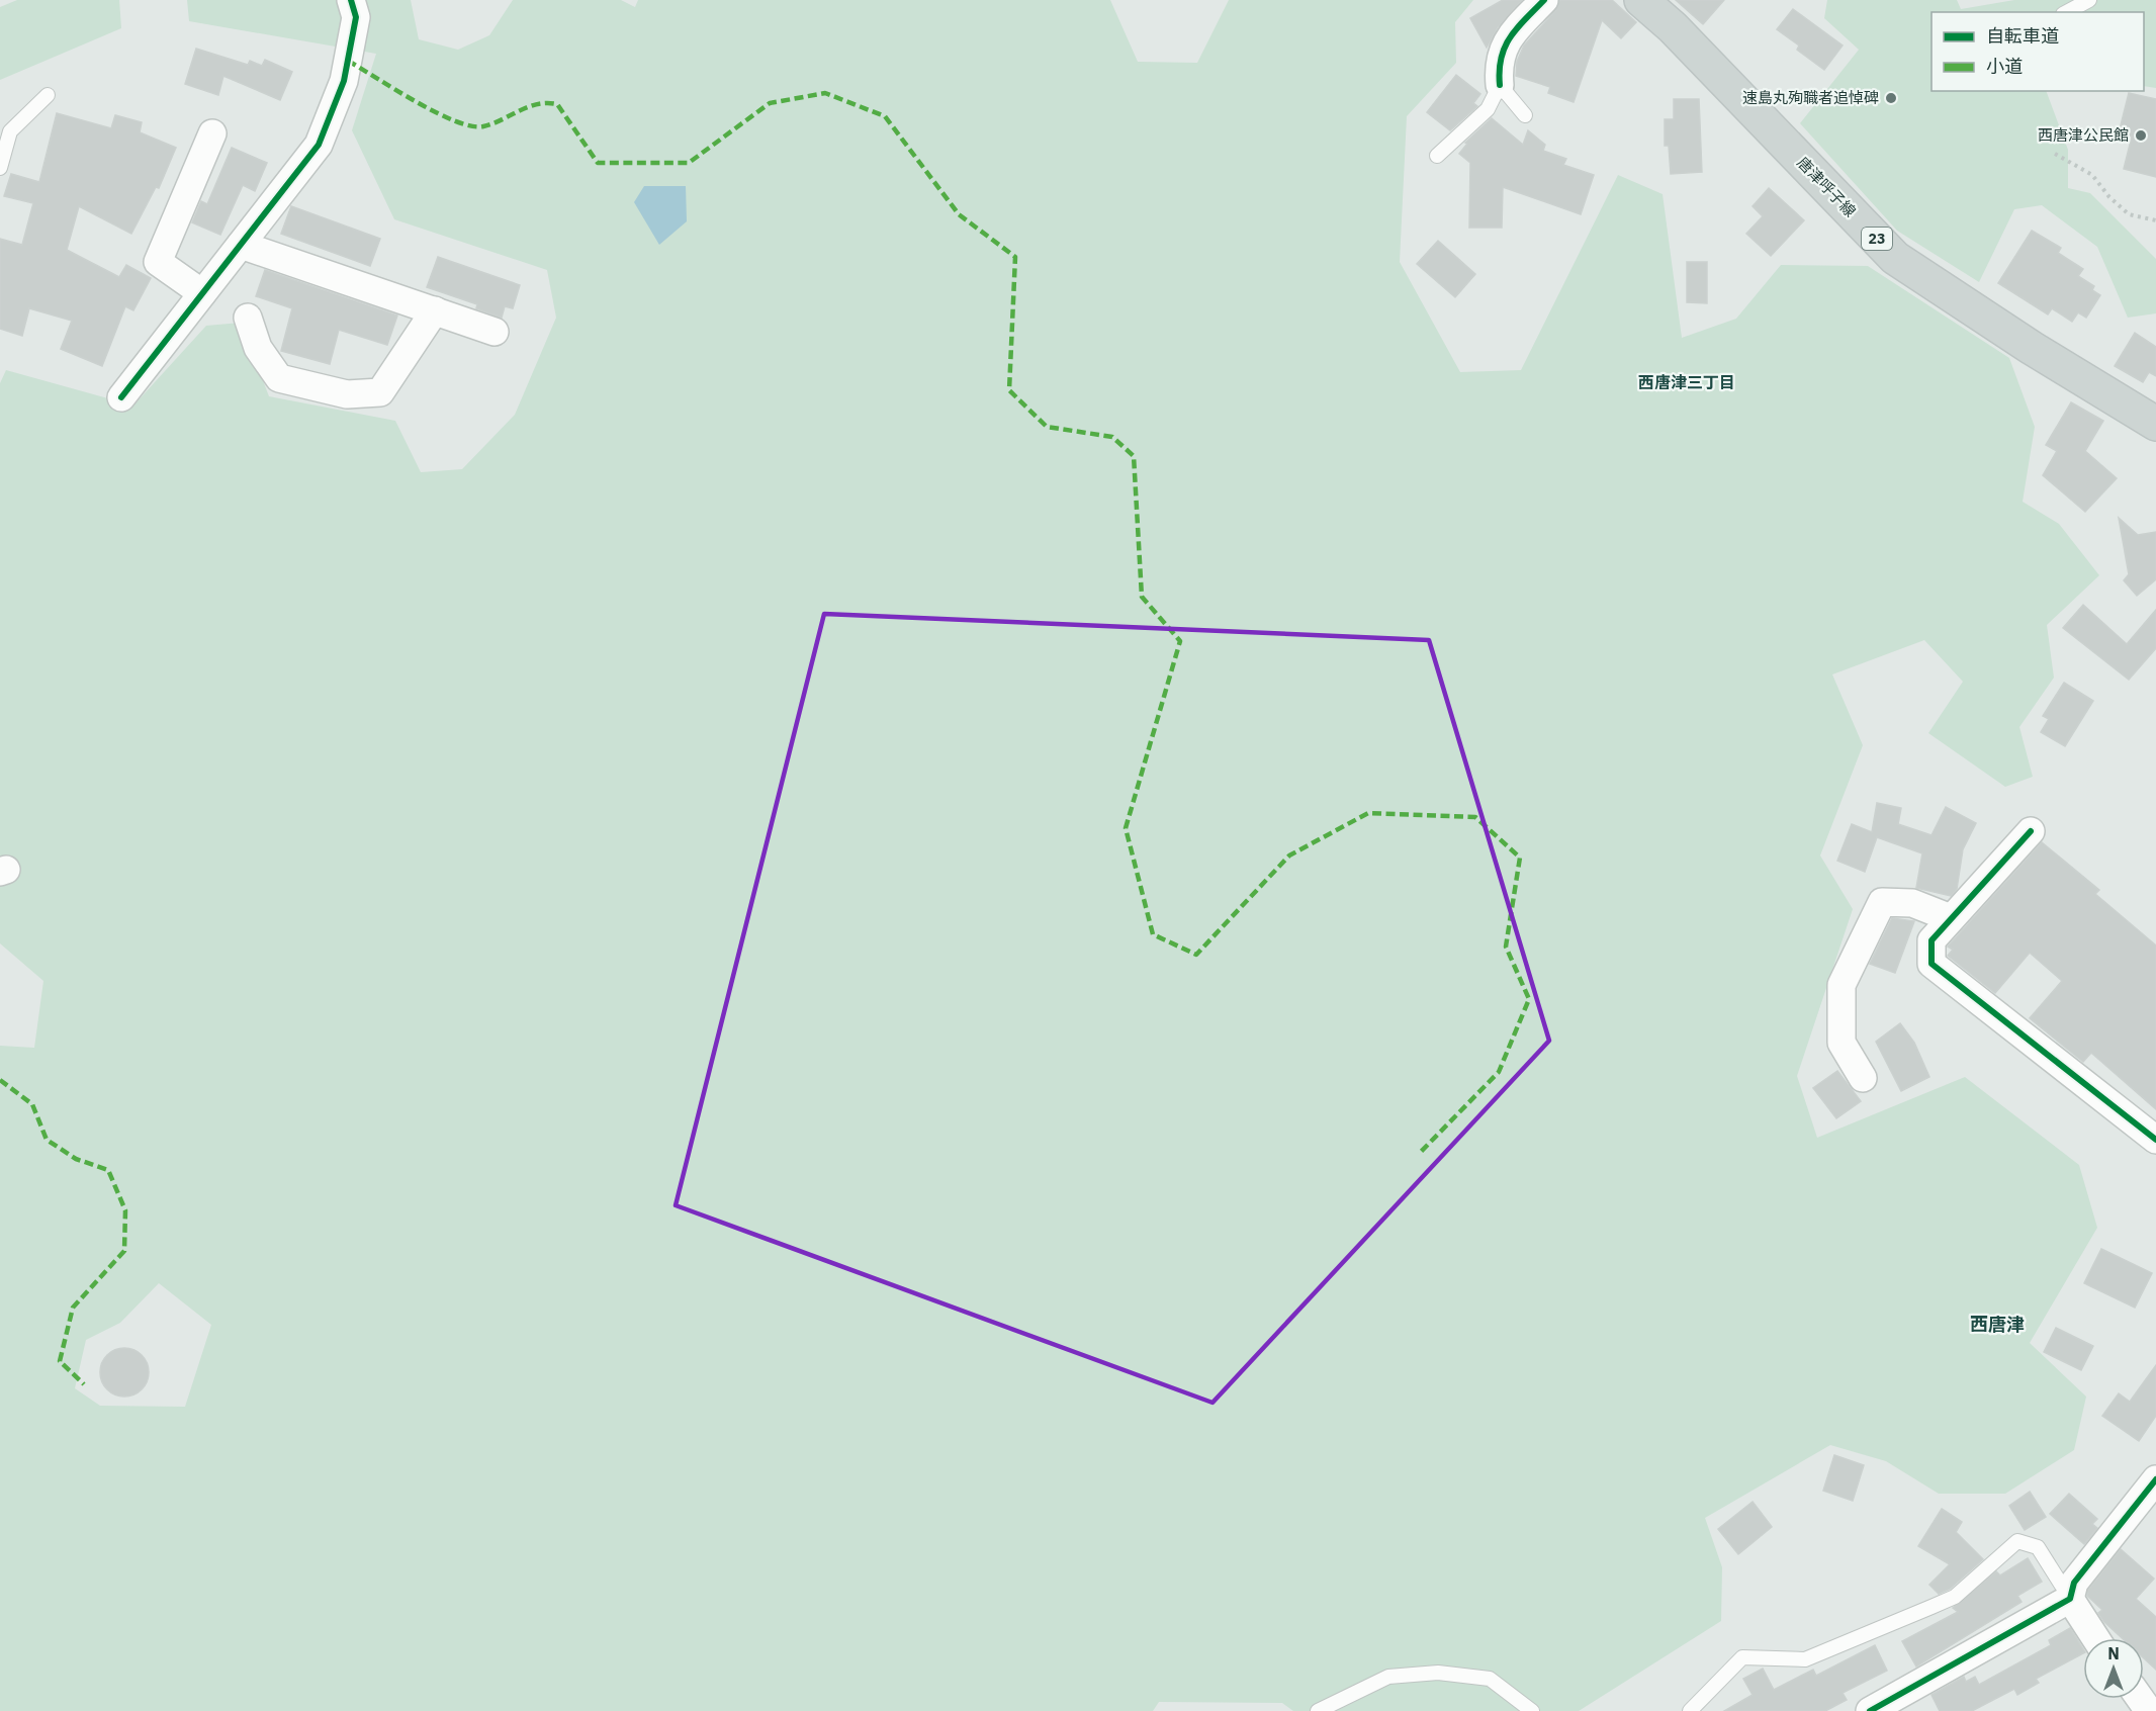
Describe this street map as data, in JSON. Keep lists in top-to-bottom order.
{
  "streets": {
    "main road": ["唐津呼子線", "23"]
  },
  "districts": ["西唐津三丁目", "西唐津"],
  "places": ["速島丸殉職者追悼碑", "西唐津公民館"],
  "legend": ["自転車道", "小道"],
  "north": "top"
}
